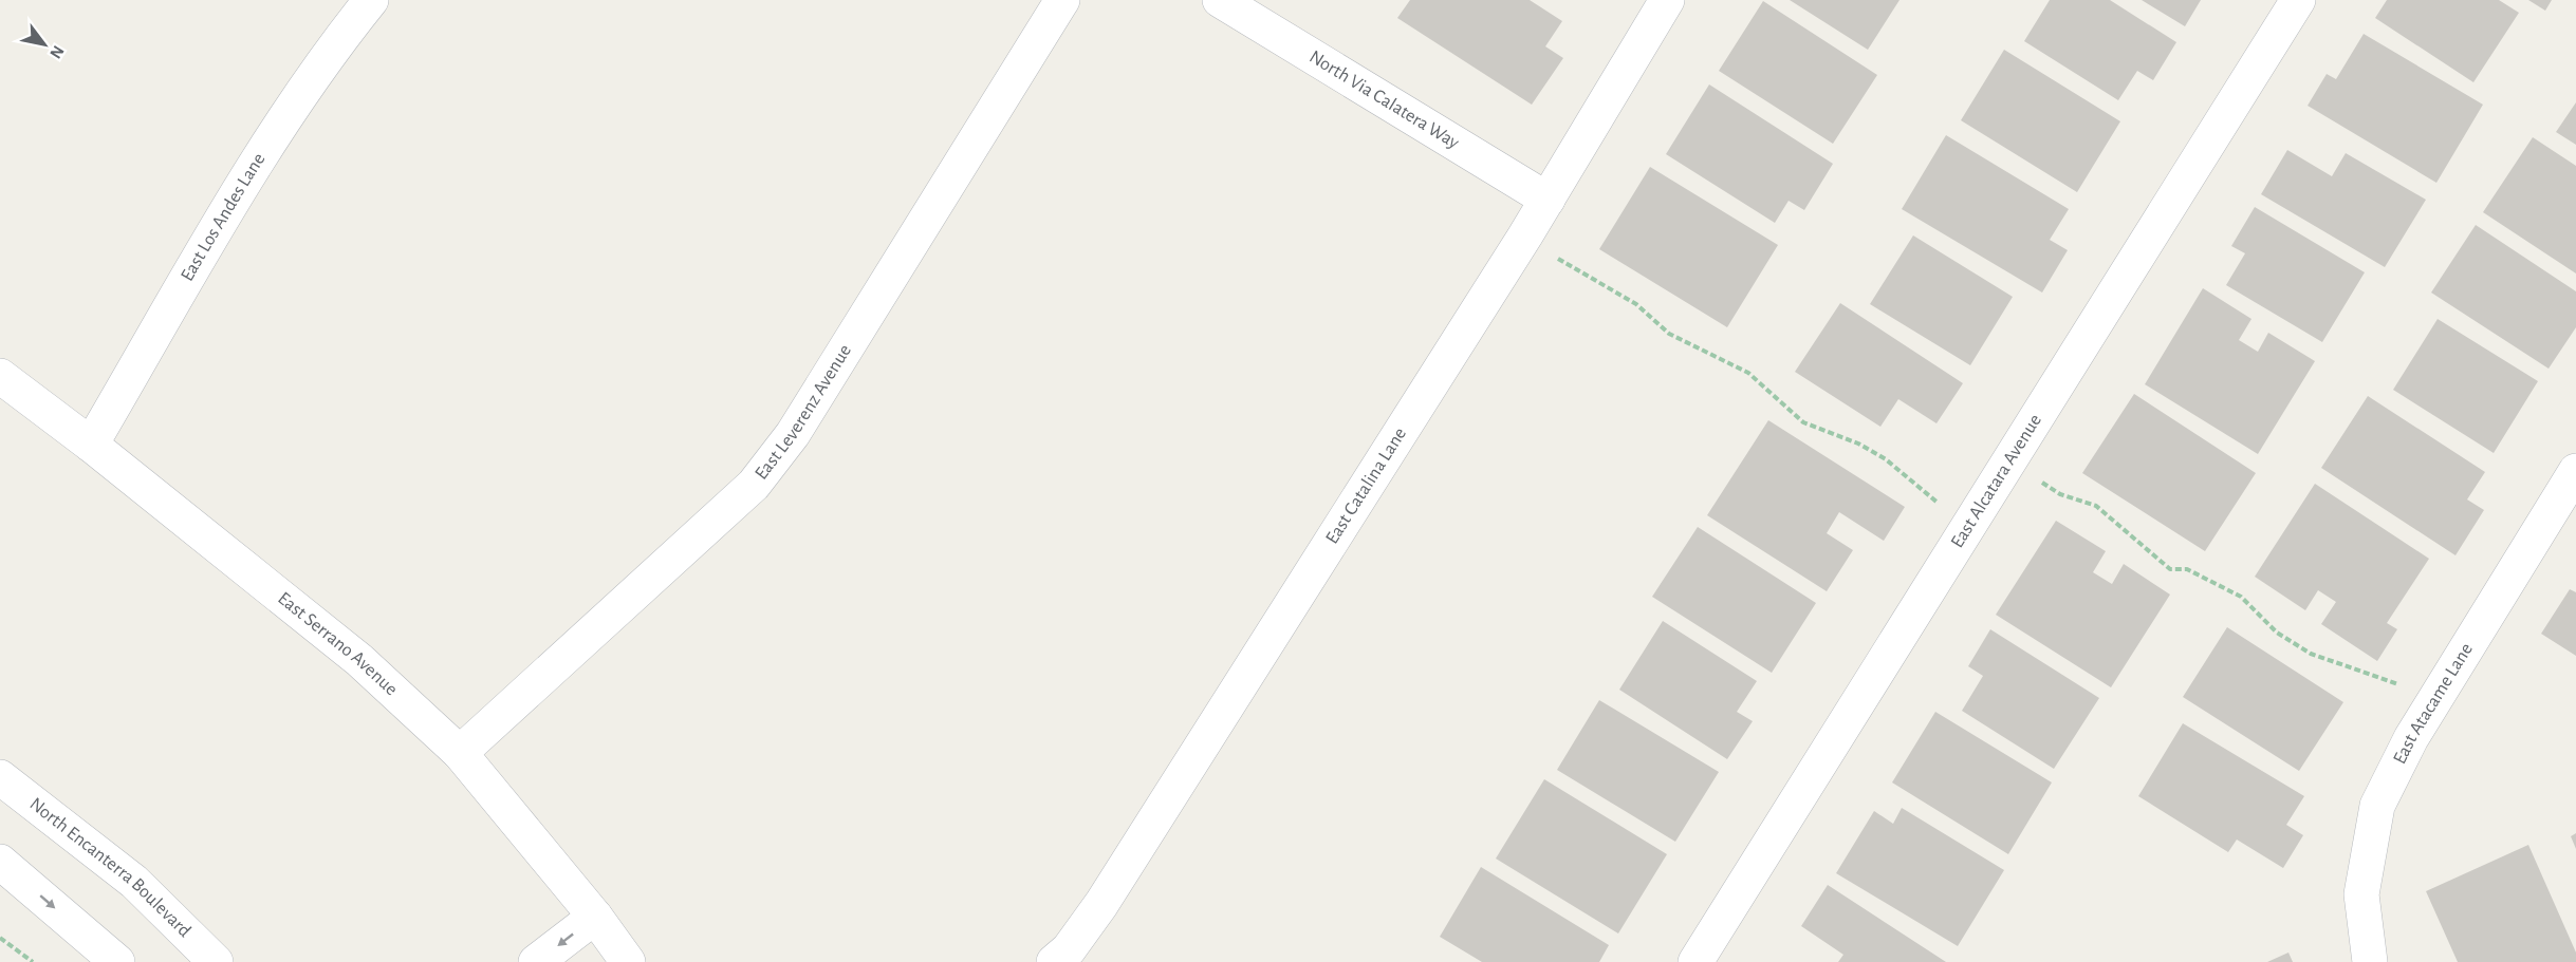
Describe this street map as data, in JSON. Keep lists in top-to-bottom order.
{
  "streets": {
    "street": [
      "North Via Calatera Way",
      "East Los Andes Lane",
      "East Leverenz Avenue",
      "East Alcatara Avenue",
      "East Catalina Lane",
      "East Serrano Avenue",
      "East Atacame Lane",
      "North Encanterra Boulevard"
    ]
  },
  "crossings": [
    ["North Via Calatera Way", "East Catalina Lane"],
    ["East Los Andes Lane", "East Serrano Avenue"],
    ["East Leverenz Avenue", "East Serrano Avenue"]
  ],
  "north": "bottom right"
}
